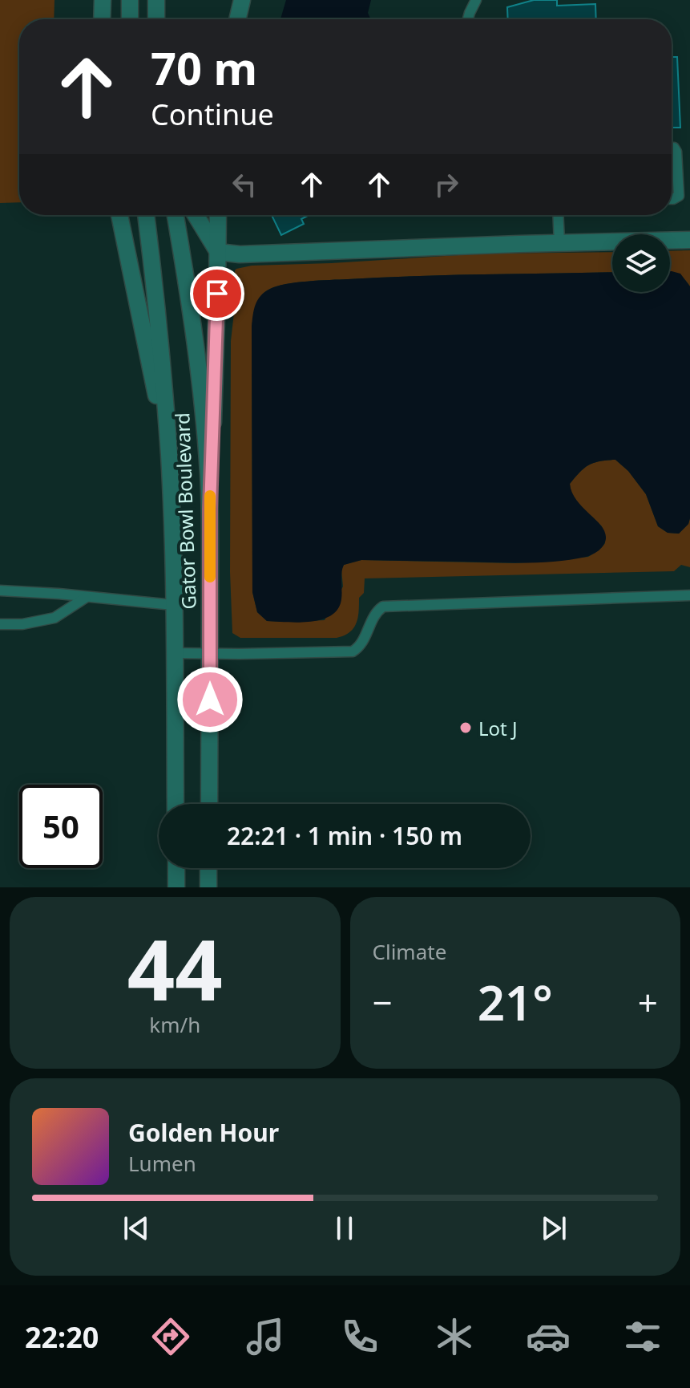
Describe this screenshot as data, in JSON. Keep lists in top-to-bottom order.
{
  "streets": {
    "main road": ["Gator Bowl Boulevard"]
  },
  "places": ["Lot J"],
  "page": {
    "turn": ["70 m", "Continue"],
    "limit": "50",
    "trip": "22:21 · 1 min · 150 m",
    "tile": [
      ["44", "km/h"],
      "Climate"
    ],
    "heat": ["−", "21°", "+"],
    "song": ["Golden Hour", "Lumen"],
    "tabs": "22:20"
  }
}
